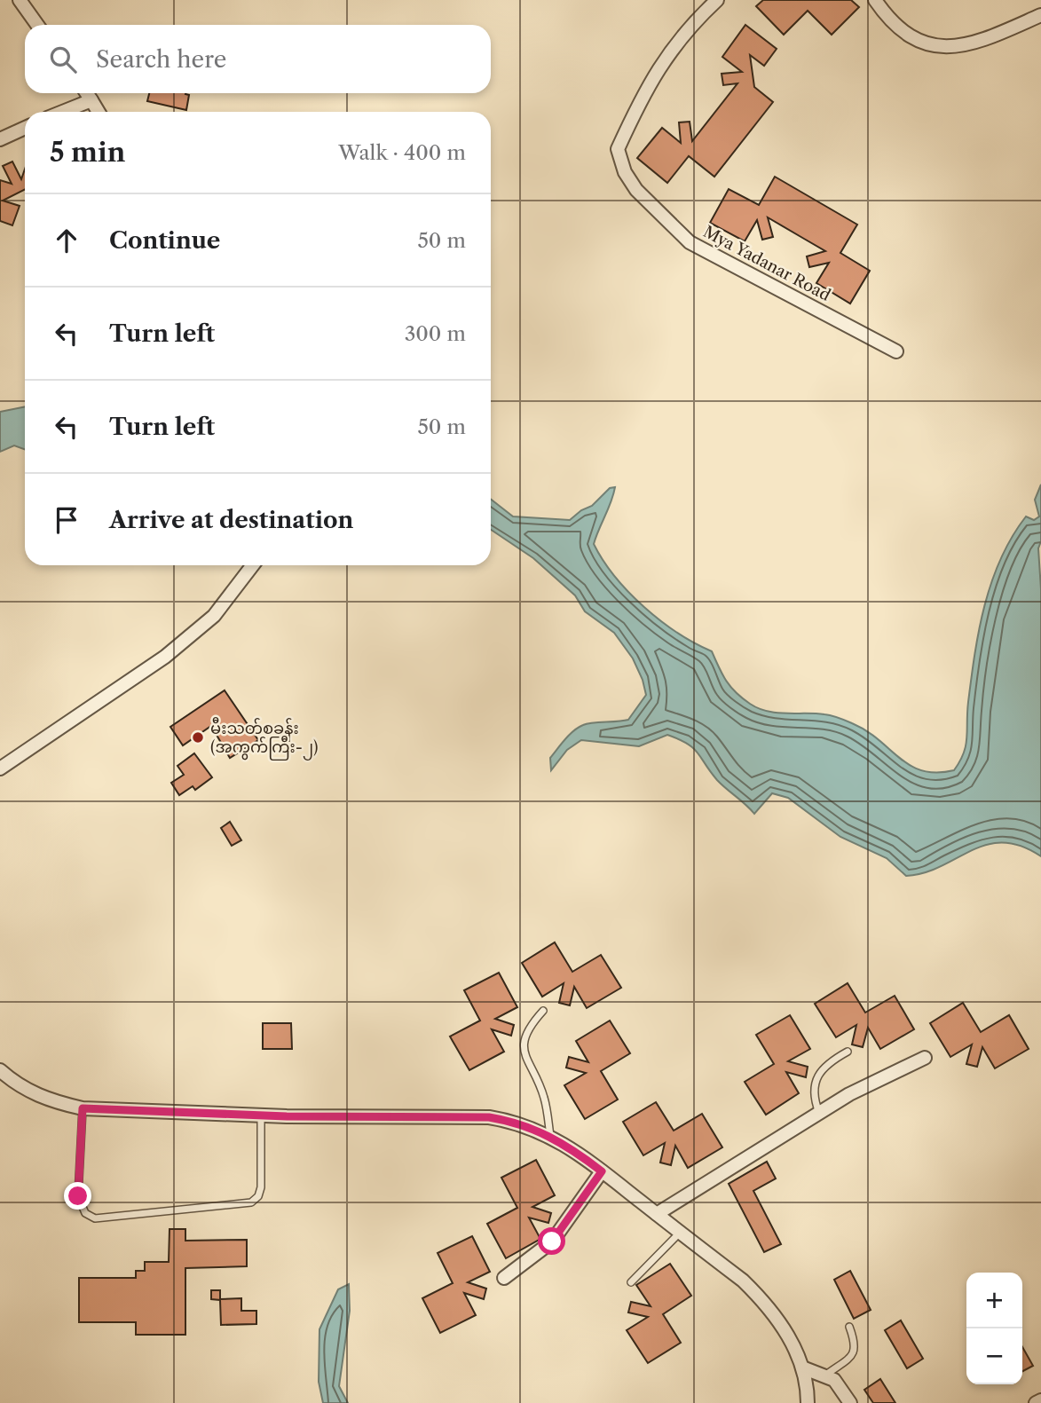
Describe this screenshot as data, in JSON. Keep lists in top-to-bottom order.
{
  "streets": {
    "street": ["Mya Yadanar Road"]
  },
  "places": ["မီးသတ်စခန်း (အကွက်ကြီး-၂)"],
  "page": {
    "search": "Search here",
    "heading": ["5 min", "Walk · 400 m"],
    "list": [
      ["Continue", "50 m"],
      ["Turn left", "300 m"],
      ["Turn left", "50 m"],
      "Arrive at destination"
    ],
    "map_buttons": ["+", "−"]
  }
}
